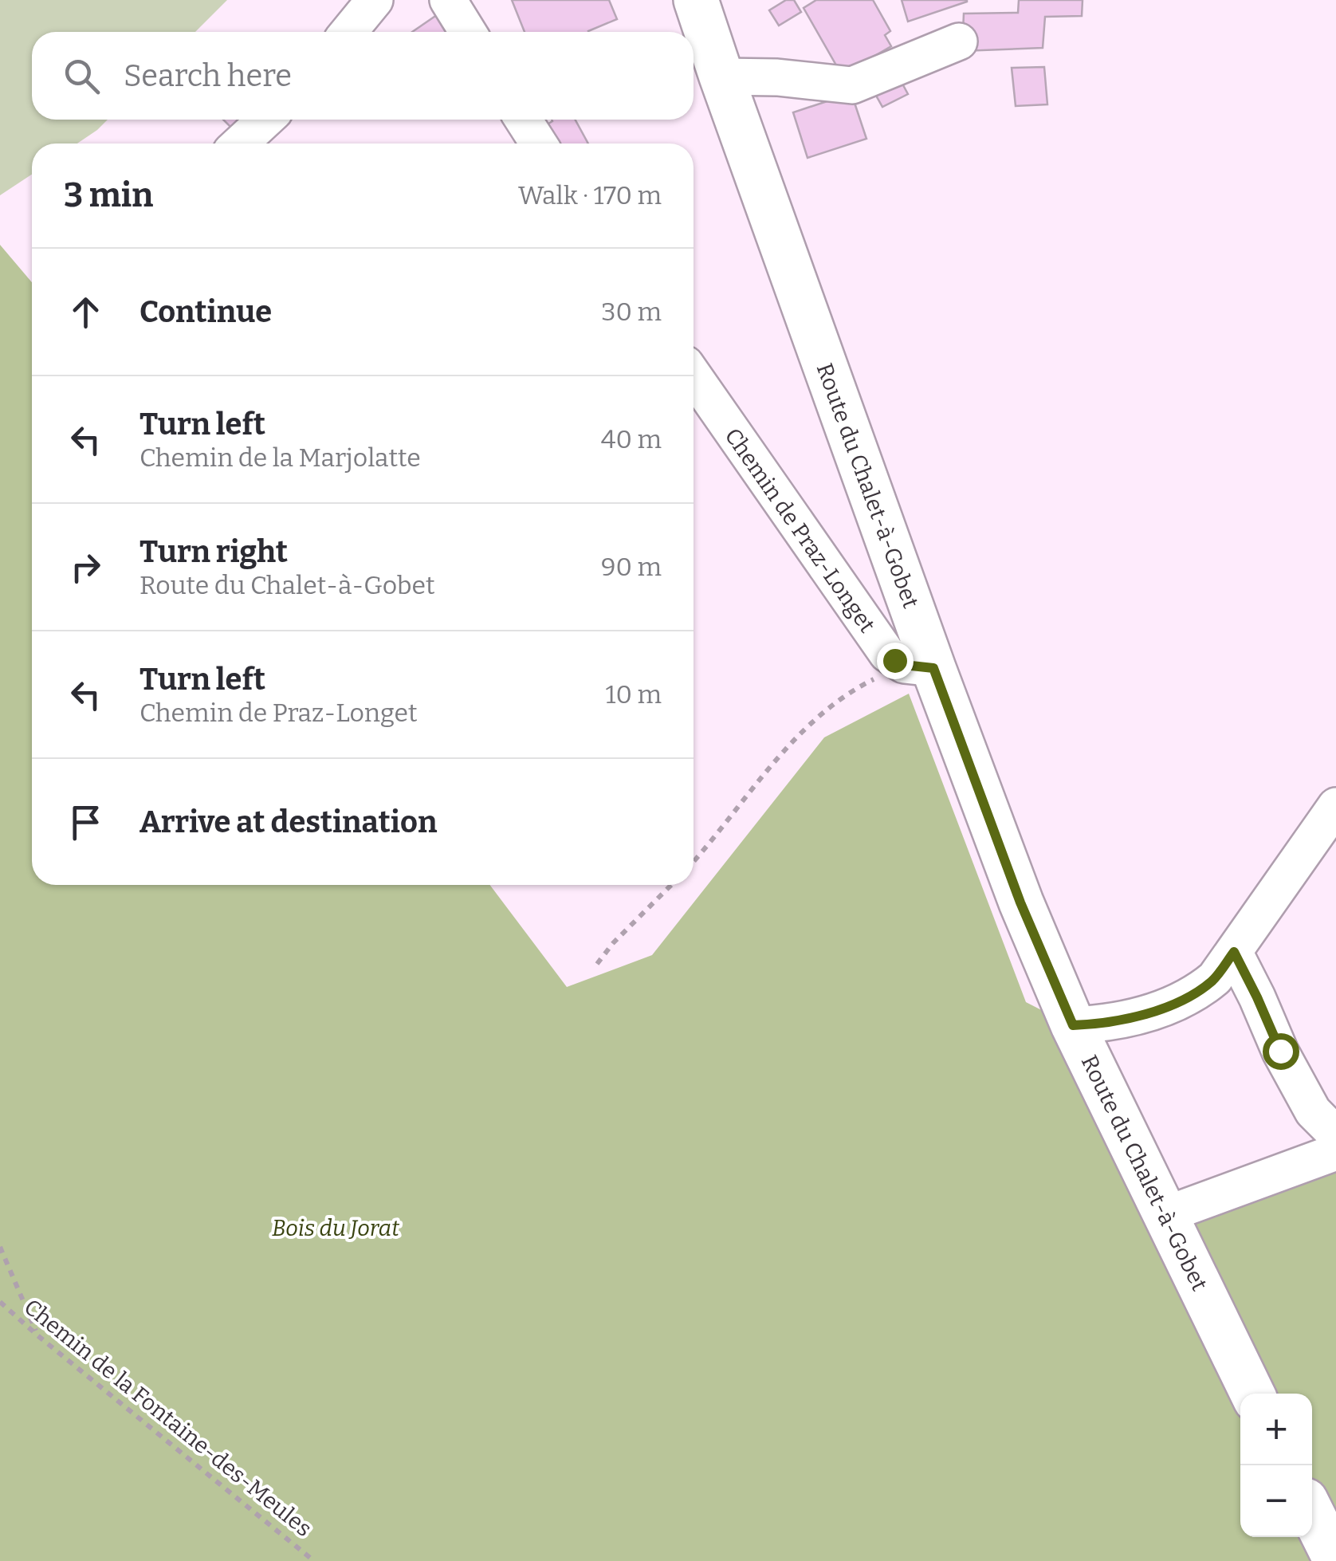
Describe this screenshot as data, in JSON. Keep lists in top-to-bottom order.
{
  "streets": {
    "main road": ["Route du Chalet-à-Gobet"],
    "street": ["Chemin de Praz-Longet"],
    "path": ["Chemin de la Fontaine-des-Meules"]
  },
  "crossings": [
    ["Route du Chalet-à-Gobet", "Chemin de Praz-Longet"]
  ],
  "parks": ["Bois du Jorat"],
  "page": {
    "search": "Search here",
    "heading": ["3 min", "Walk · 170 m"],
    "list": [
      ["Continue", "30 m"],
      ["Turn left", "Chemin de la Marjolatte", "40 m"],
      ["Turn right", "Route du Chalet-à-Gobet", "90 m"],
      ["Turn left", "Chemin de Praz-Longet", "10 m"],
      "Arrive at destination"
    ],
    "map_buttons": ["+", "−"]
  }
}
